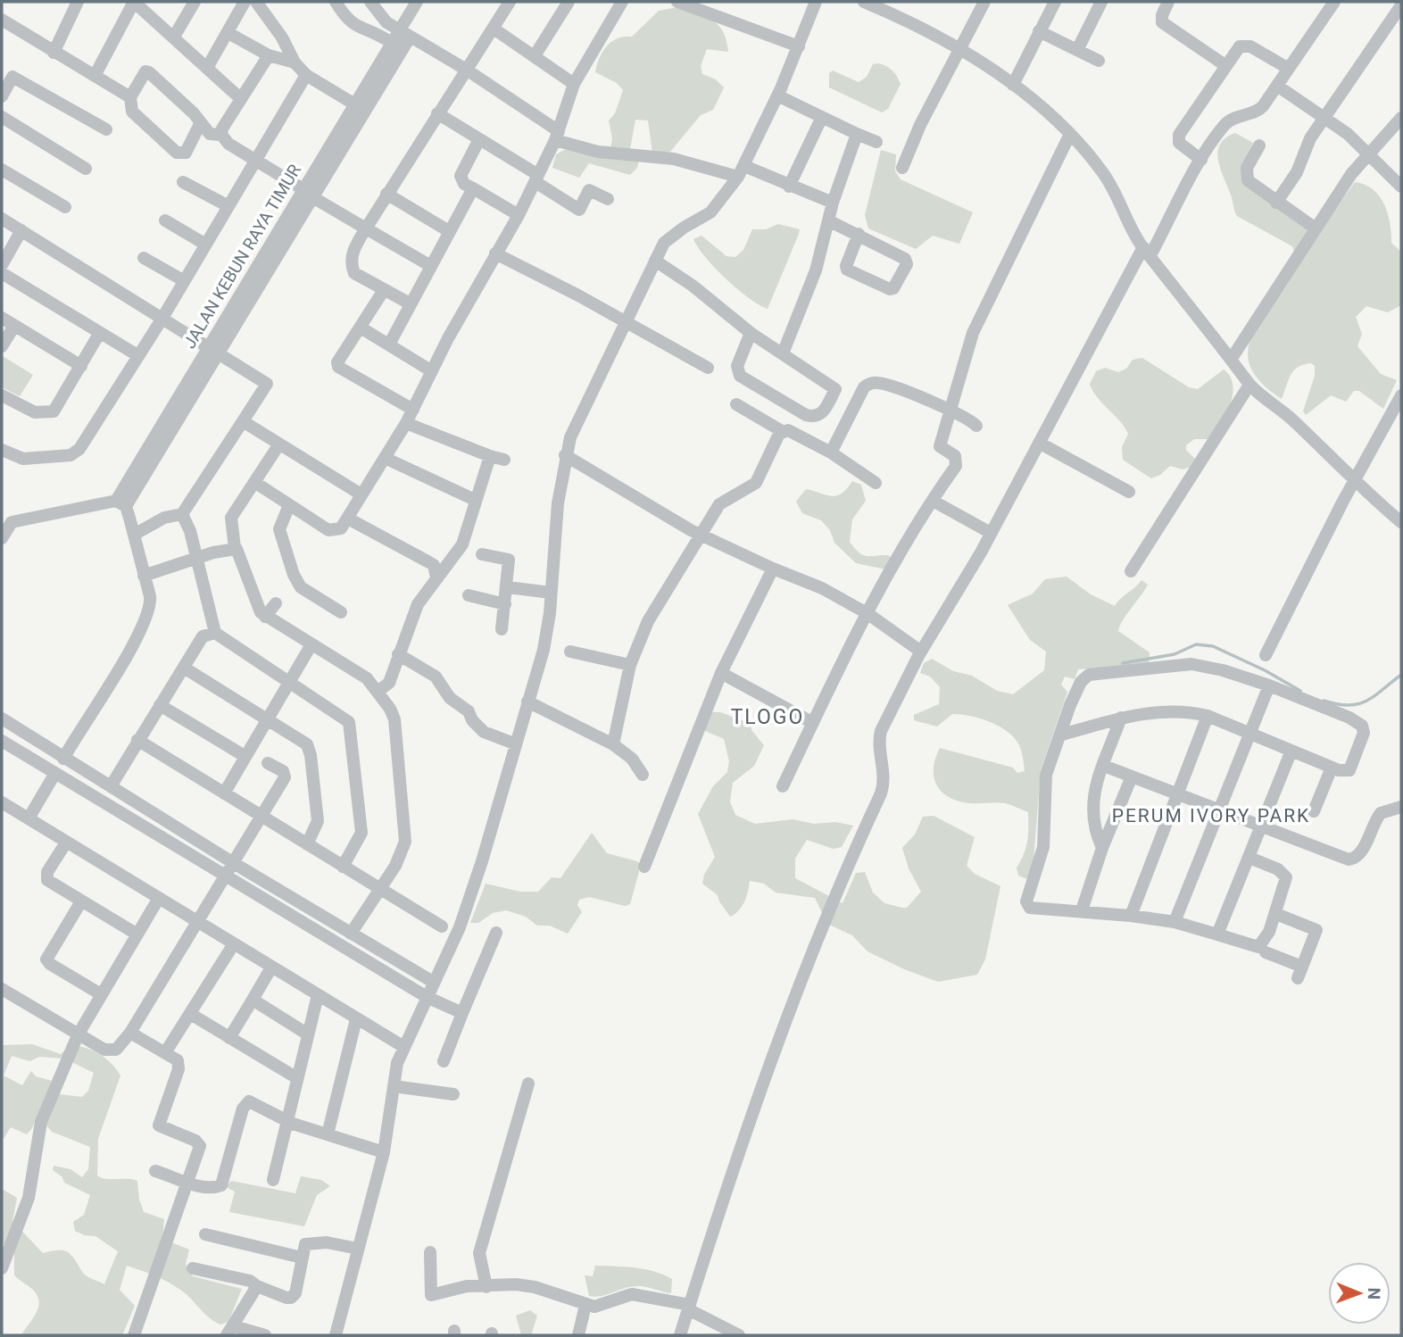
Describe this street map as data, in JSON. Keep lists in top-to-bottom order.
{
  "streets": {
    "street": ["JALAN KEBUN RAYA TIMUR"]
  },
  "districts": ["TLOGO", "PERUM IVORY PARK"],
  "north": "right"
}
